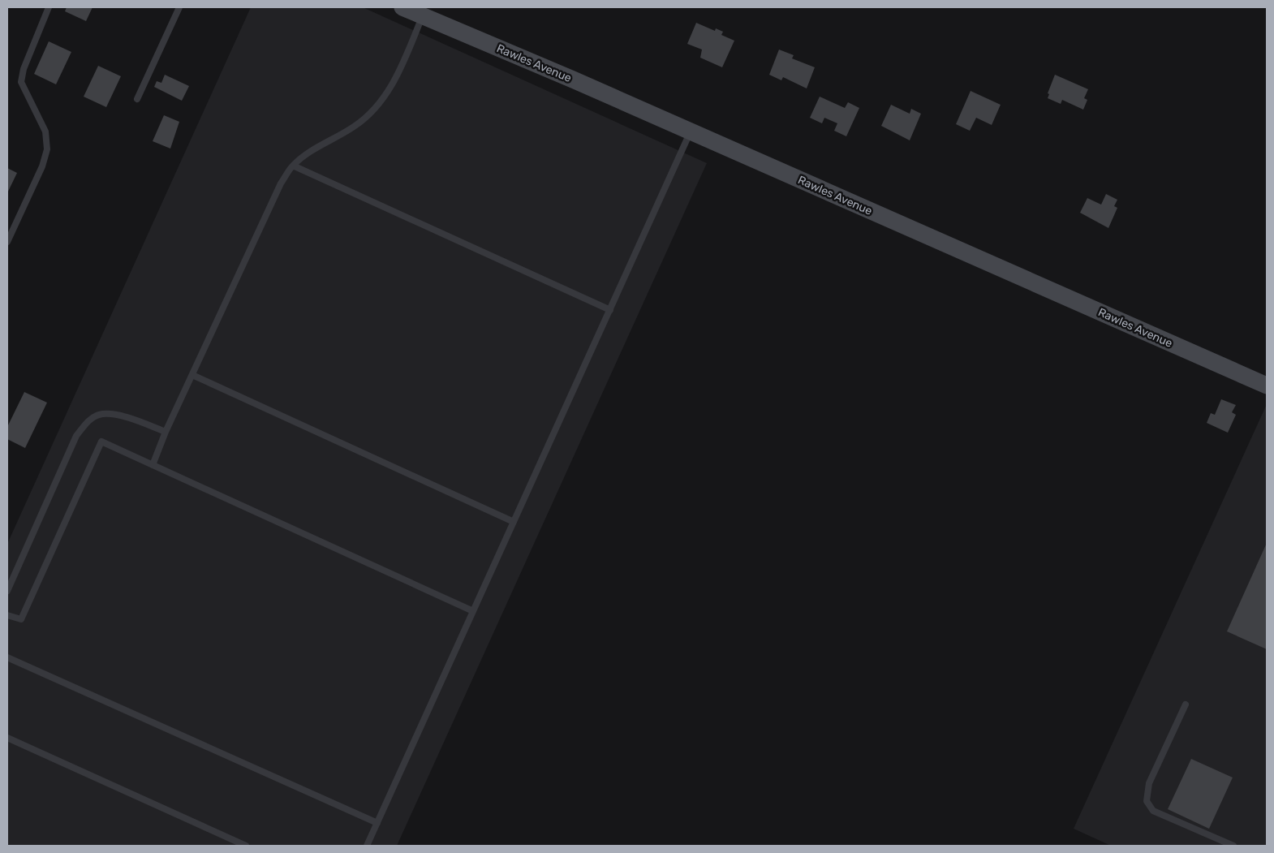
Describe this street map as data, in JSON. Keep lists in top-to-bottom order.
{
  "streets": {
    "street": ["Rawles Avenue"]
  }
}
